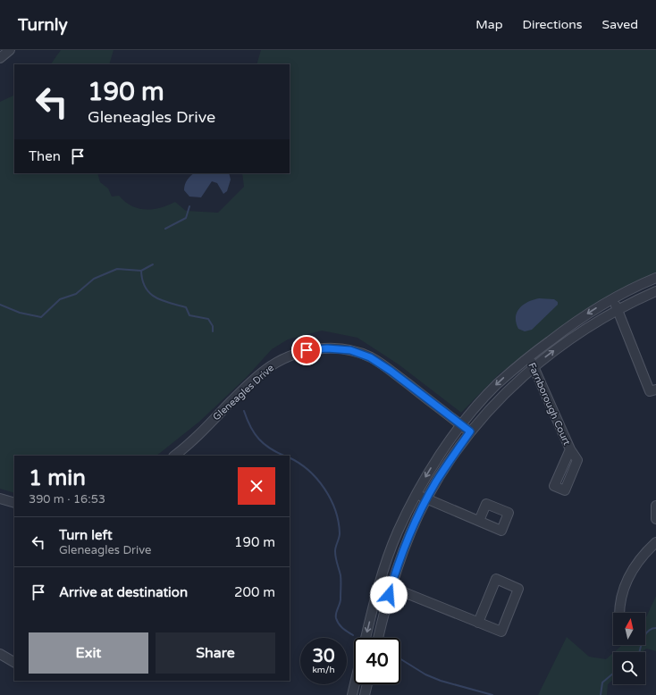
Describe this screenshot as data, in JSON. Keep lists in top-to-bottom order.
{
  "streets": {
    "street": ["Gleneagles Drive", "Farnborough Court"]
  },
  "north": "top",
  "page": {
    "header": "Turnly",
    "nav": ["Map", "Directions", "Saved"],
    "turn": ["190 m", "Gleneagles Drive"],
    "then": "Then",
    "heading": ["1 min", "390 m · 16:53"],
    "list": [
      {
        "name": "Turn left",
        "note": "Gleneagles Drive",
        "value": "190 m"
      },
      {
        "name": "Arrive at destination",
        "value": "200 m"
      }
    ],
    "buttons": ["Exit", "Share"],
    "speed": "30 km/h",
    "limit": "40"
  }
}
